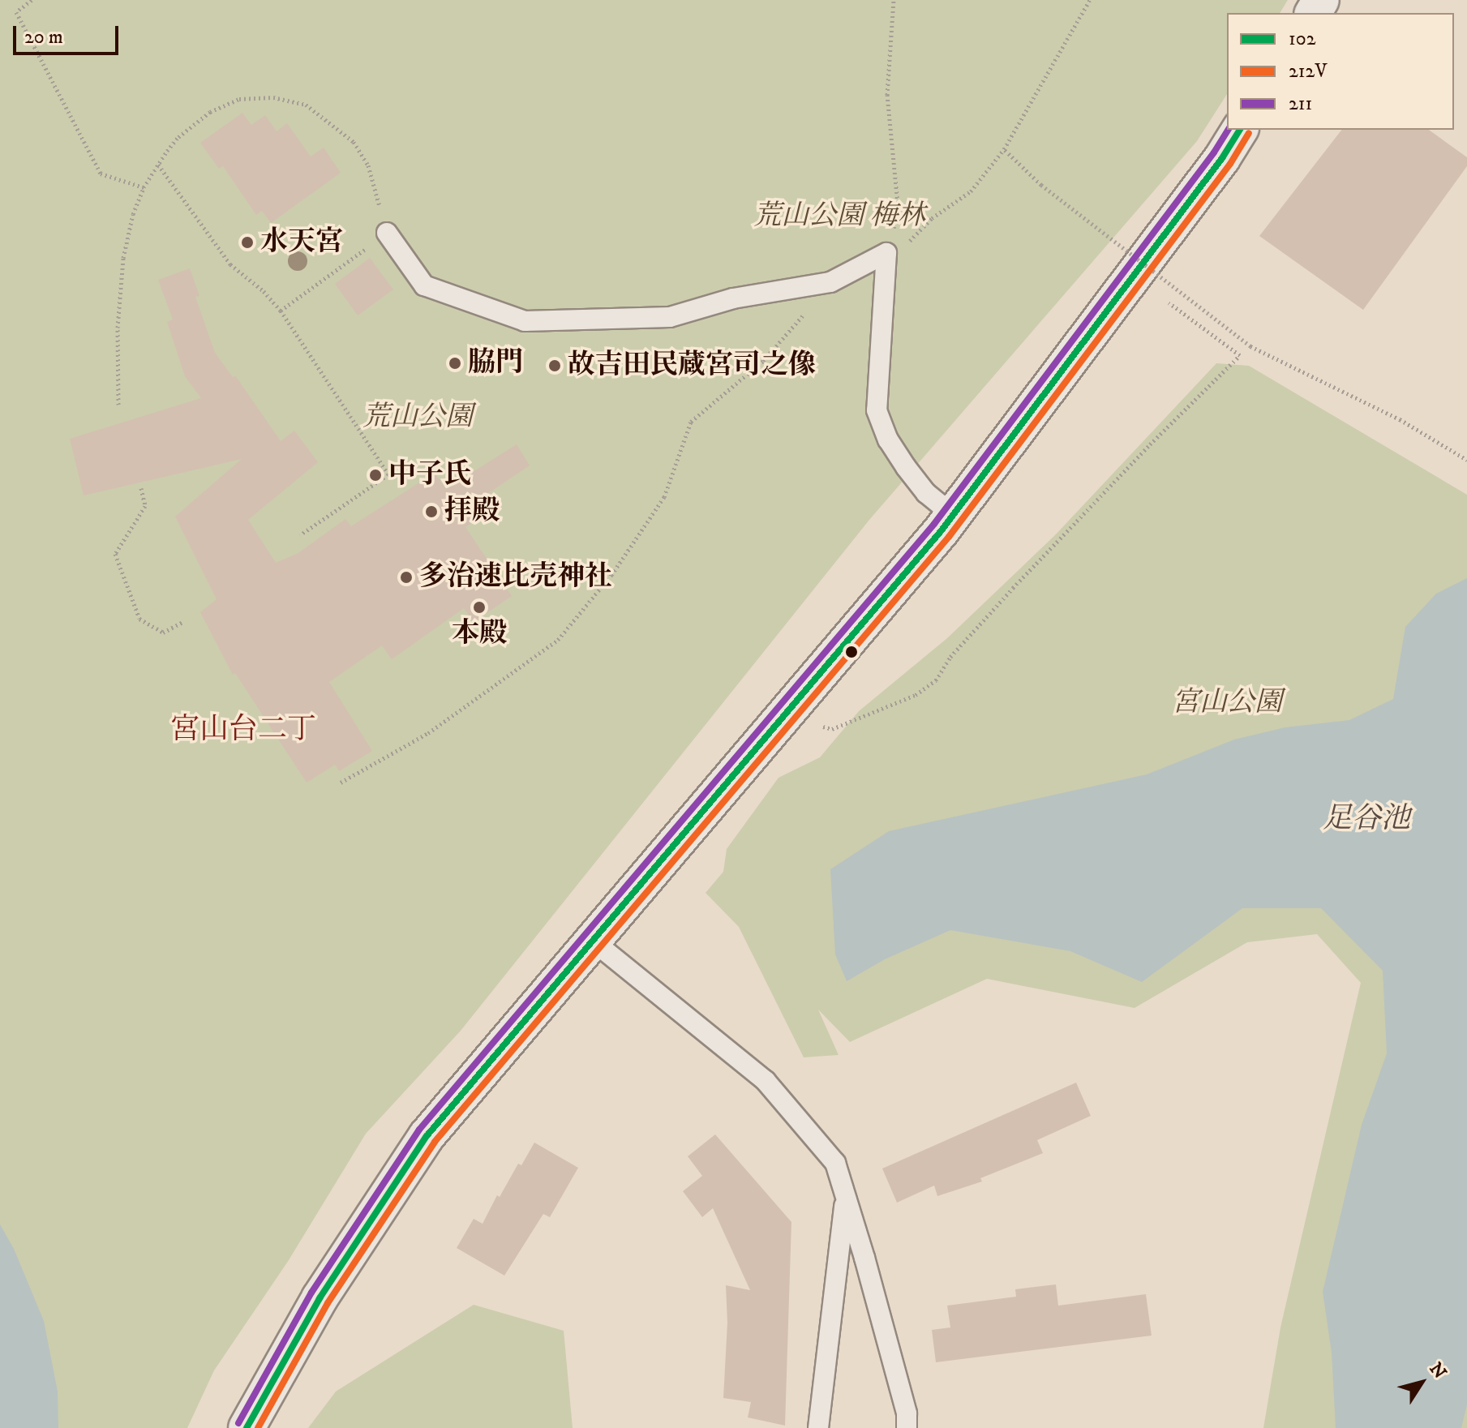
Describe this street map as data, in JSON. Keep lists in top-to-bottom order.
{
  "districts": ["宮山台二丁"],
  "water": ["足谷池"],
  "parks": ["荒山公園 梅林", "荒山公園", "宮山公園"],
  "places": [
    "水天宮",
    "脇門",
    "故吉田民蔵宮司之像",
    "中子氏",
    "拝殿",
    "多治速比売神社",
    "本殿"
  ],
  "lines": ["transit line 102", "transit line 211", "transit line 212V"],
  "legend": ["102", "212V", "211"],
  "scale_bar": "20 m",
  "north": "top right"
}
